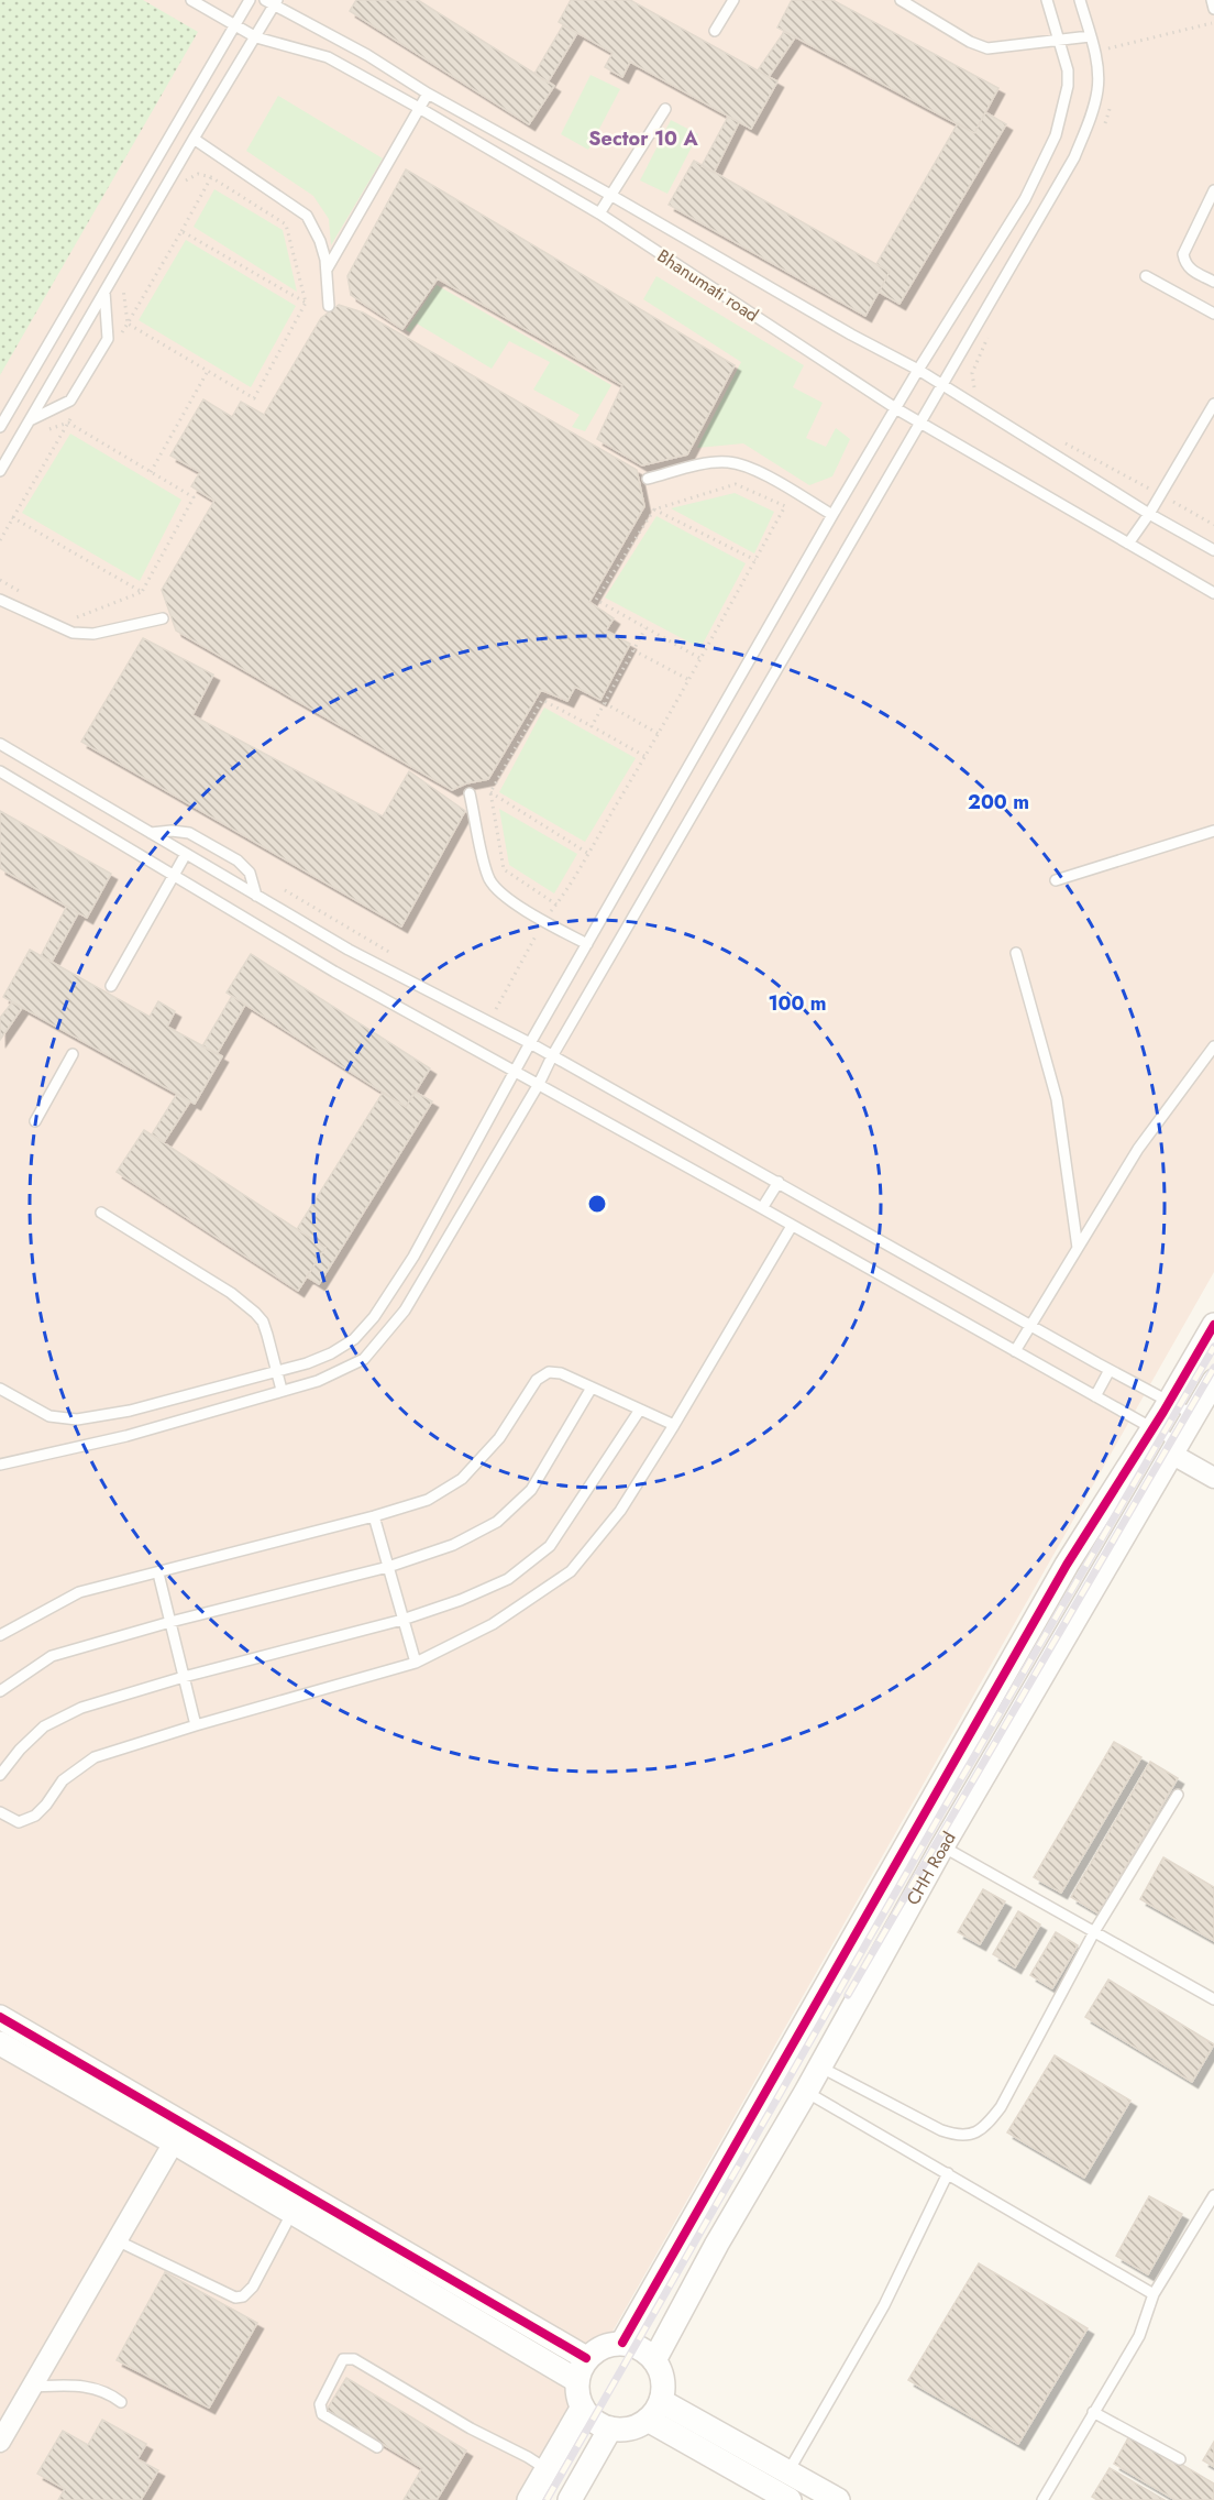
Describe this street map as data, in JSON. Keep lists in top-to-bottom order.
{
  "streets": {
    "street": ["CHH Road"],
    "lane": ["Bhanumati road"]
  },
  "districts": ["Sector 10 A"],
  "rings": ["200 m", "100 m"]
}
